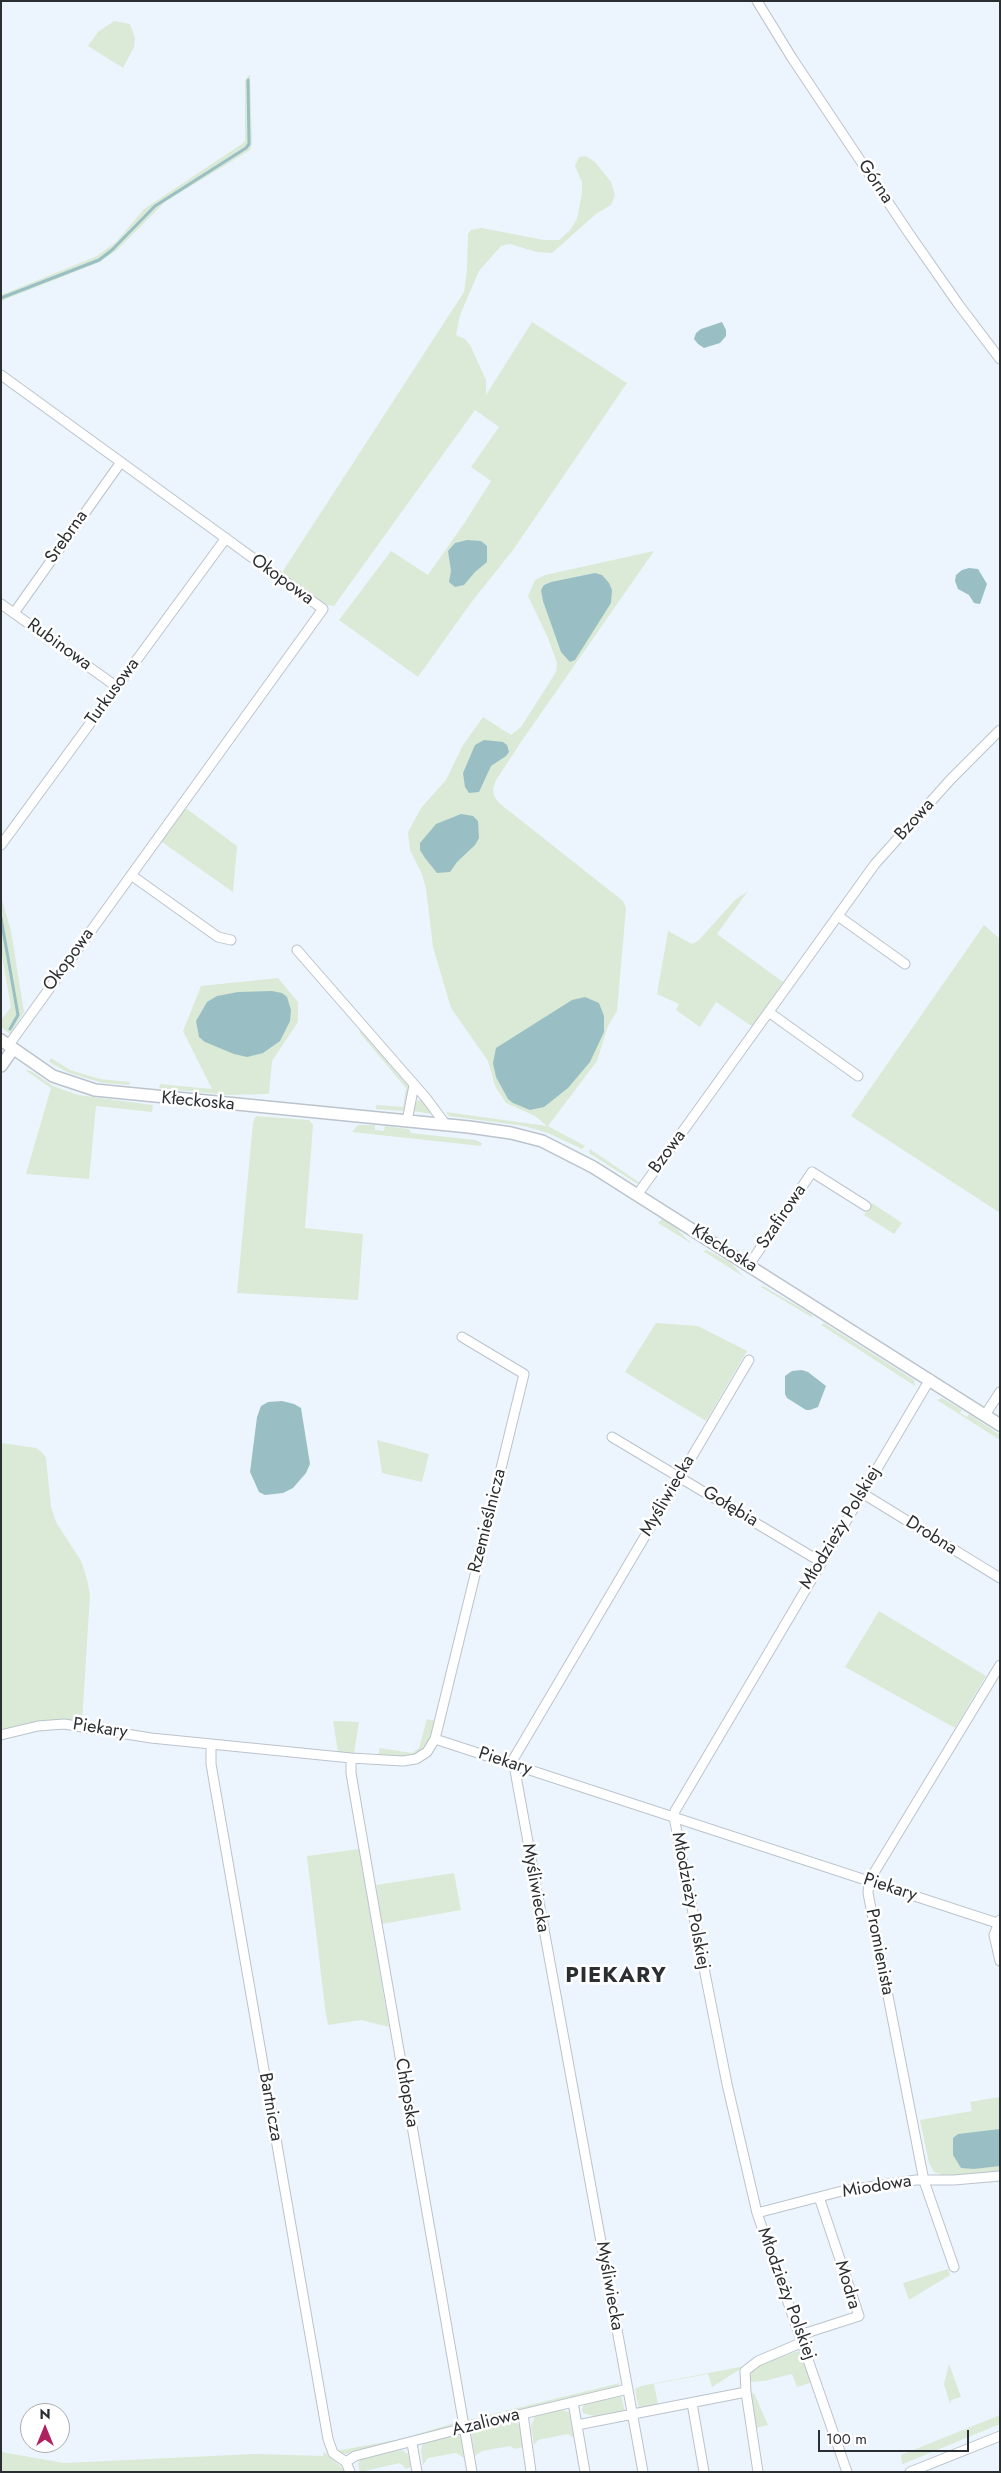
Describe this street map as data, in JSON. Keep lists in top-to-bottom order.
{
  "streets": {
    "main road": ["Kłeckoska"],
    "street": [
      "Górna",
      "Srebrna",
      "Okopowa",
      "Rubinowa",
      "Turkusowa",
      "Bzowa",
      "Szafirowa",
      "Myśliwiecka",
      "Gołębia",
      "Rzemieślnicza",
      "Młodzieży Polskiej",
      "Drobna",
      "Piekary",
      "Promienista",
      "Chłopska",
      "Bartnicza",
      "Miodowa",
      "Modra",
      "Azaliowa"
    ]
  },
  "crossings": [
    ["Srebrna", "Okopowa"],
    ["Srebrna", "Rubinowa"],
    ["Okopowa", "Turkusowa"],
    ["Okopowa", "Kłeckoska"],
    ["Rubinowa", "Turkusowa"],
    ["Bzowa", "Kłeckoska"],
    ["Kłeckoska", "Szafirowa"],
    ["Kłeckoska", "Młodzieży Polskiej"],
    ["Myśliwiecka", "Gołębia"],
    ["Myśliwiecka", "Piekary"],
    ["Myśliwiecka", "Azaliowa"],
    ["Gołębia", "Młodzieży Polskiej"],
    ["Rzemieślnicza", "Piekary"],
    ["Młodzieży Polskiej", "Drobna"],
    ["Młodzieży Polskiej", "Piekary"],
    ["Młodzieży Polskiej", "Miodowa"],
    ["Młodzieży Polskiej", "Modra"],
    ["Piekary", "Promienista"],
    ["Piekary", "Chłopska"],
    ["Piekary", "Bartnicza"],
    ["Promienista", "Miodowa"],
    ["Chłopska", "Azaliowa"],
    ["Bartnicza", "Azaliowa"],
    ["Miodowa", "Modra"]
  ],
  "districts": ["PIEKARY"],
  "scale_bar": "100 m",
  "north": "top"
}
